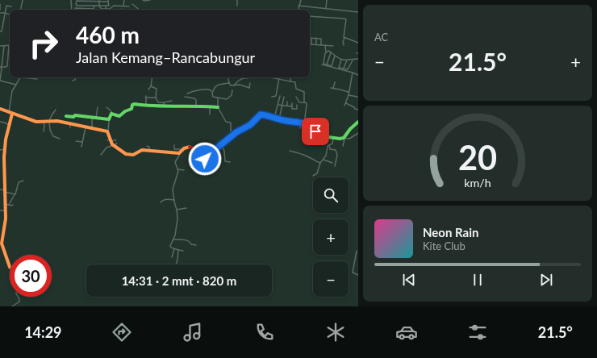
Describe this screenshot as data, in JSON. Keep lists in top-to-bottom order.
{
  "page": {
    "tile": "AC",
    "turn": ["460 m", "Jalan Kemang–Rancabungur"],
    "heat": ["−", "21.5°", "+"],
    "map_buttons": ["+", "−"],
    "song": ["Neon Rain", "Kite Club"],
    "limit": "30",
    "trip": "14:31 · 2 mnt · 820 m",
    "tabs": ["14:29", "21.5°"],
    "gauge": ["20", "km/h"]
  }
}
